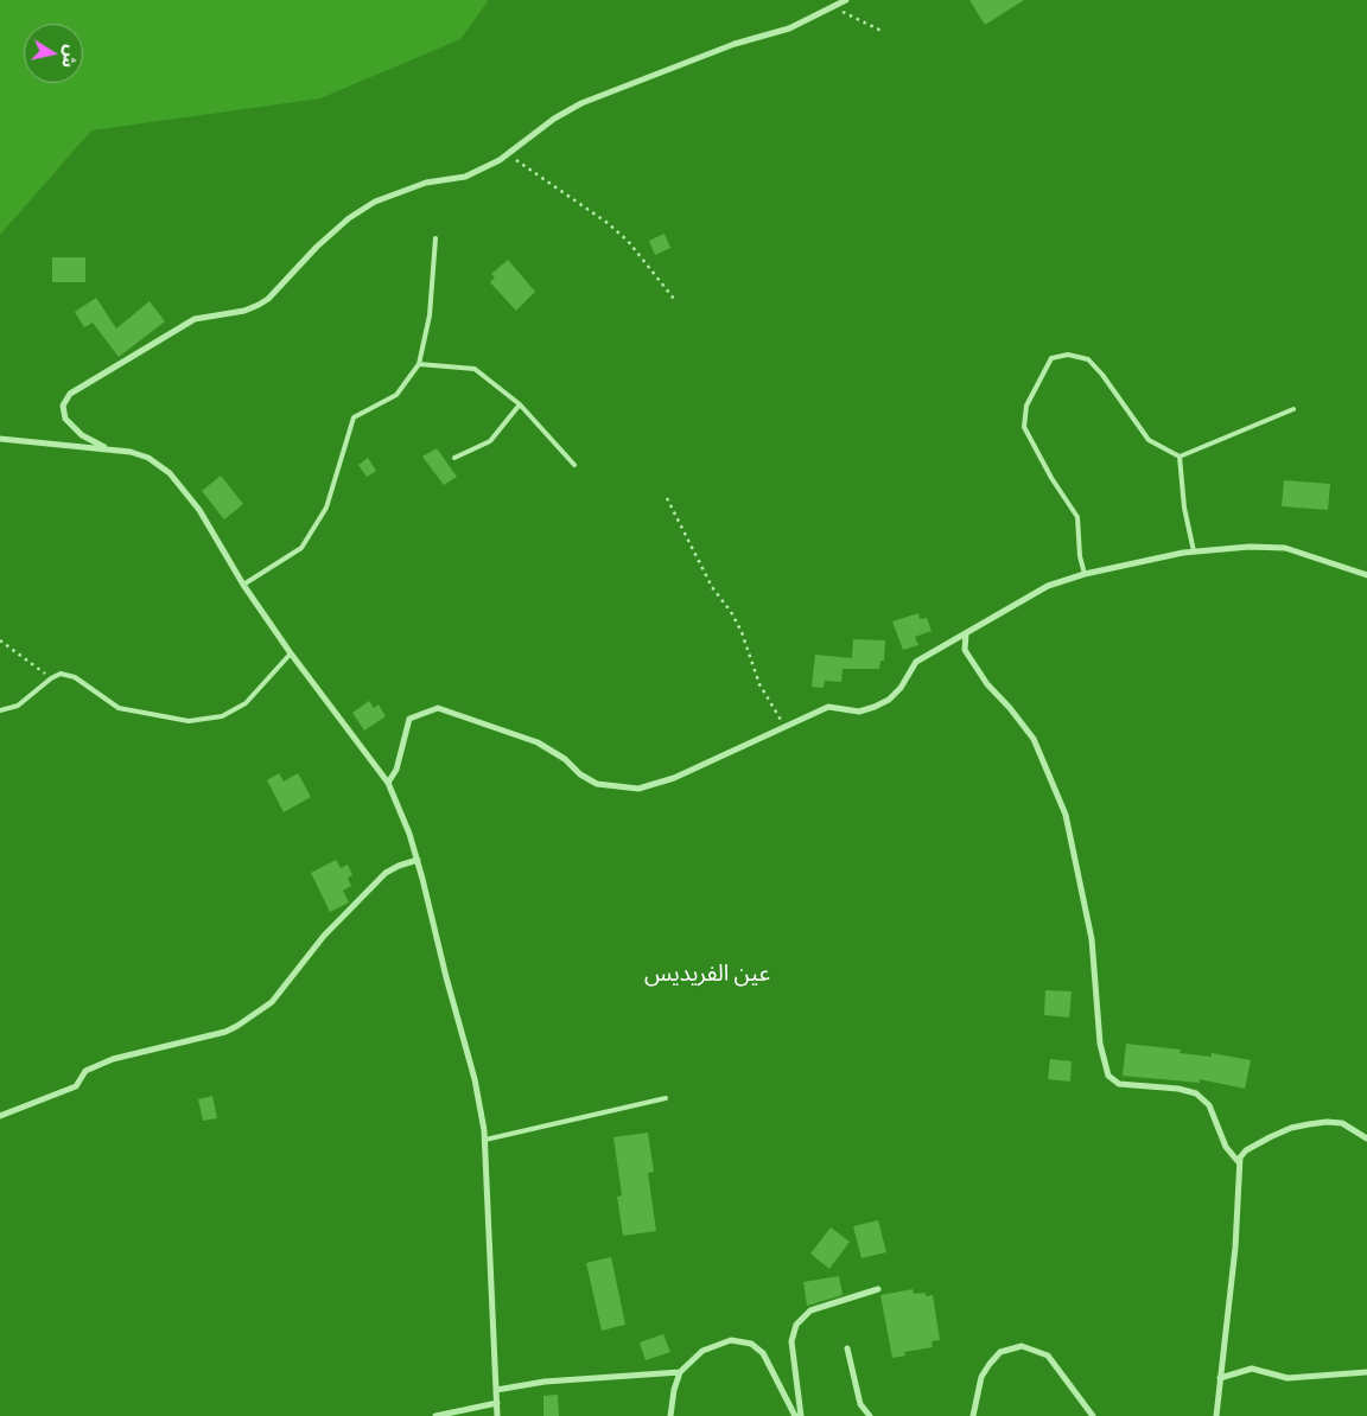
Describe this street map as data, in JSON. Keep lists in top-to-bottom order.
{
  "districts": ["عين الفريديس"],
  "north": "right"
}
